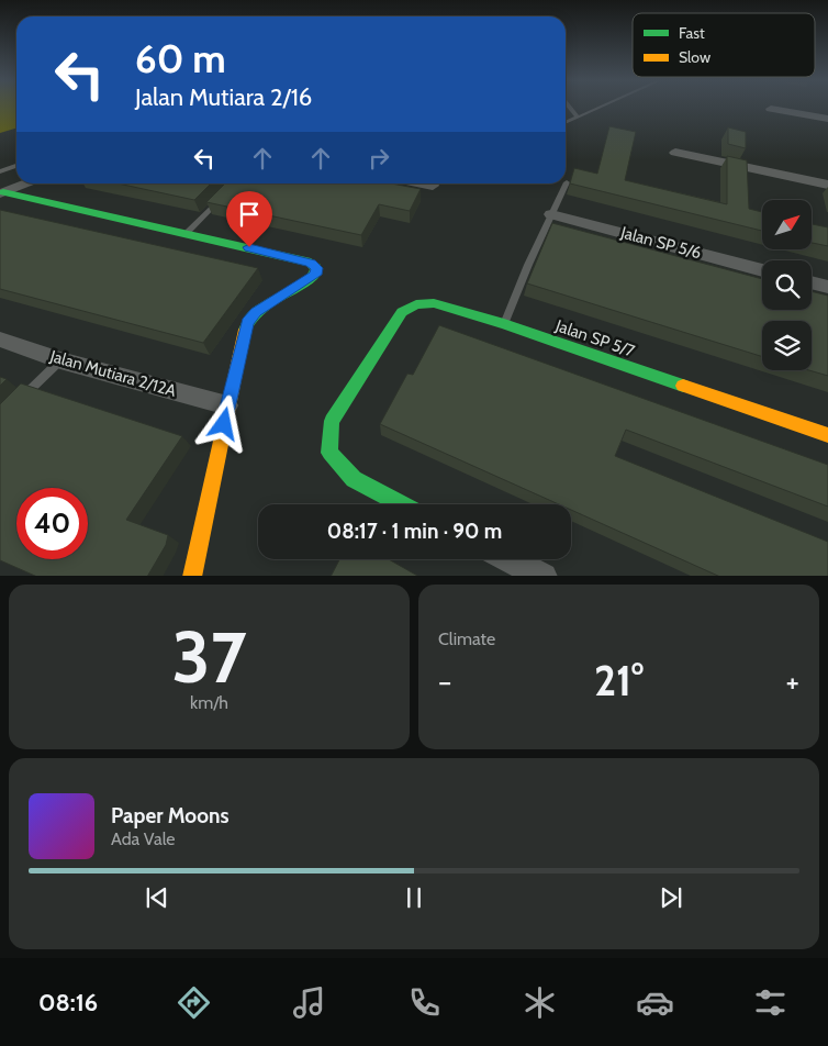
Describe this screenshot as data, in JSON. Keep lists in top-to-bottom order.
{
  "streets": {
    "street": ["Jalan SP 5/6", "Jalan SP 5/7", "Jalan Mutiara 2/12A"]
  },
  "legend": ["Fast", "Slow"],
  "north": "top right",
  "page": {
    "turn": ["60 m", "Jalan Mutiara 2/16"],
    "limit": "40",
    "trip": "08:17 · 1 min · 90 m",
    "tile": [
      ["37", "km/h"],
      "Climate"
    ],
    "heat": ["−", "21°", "+"],
    "song": ["Paper Moons", "Ada Vale"],
    "tabs": "08:16"
  }
}
